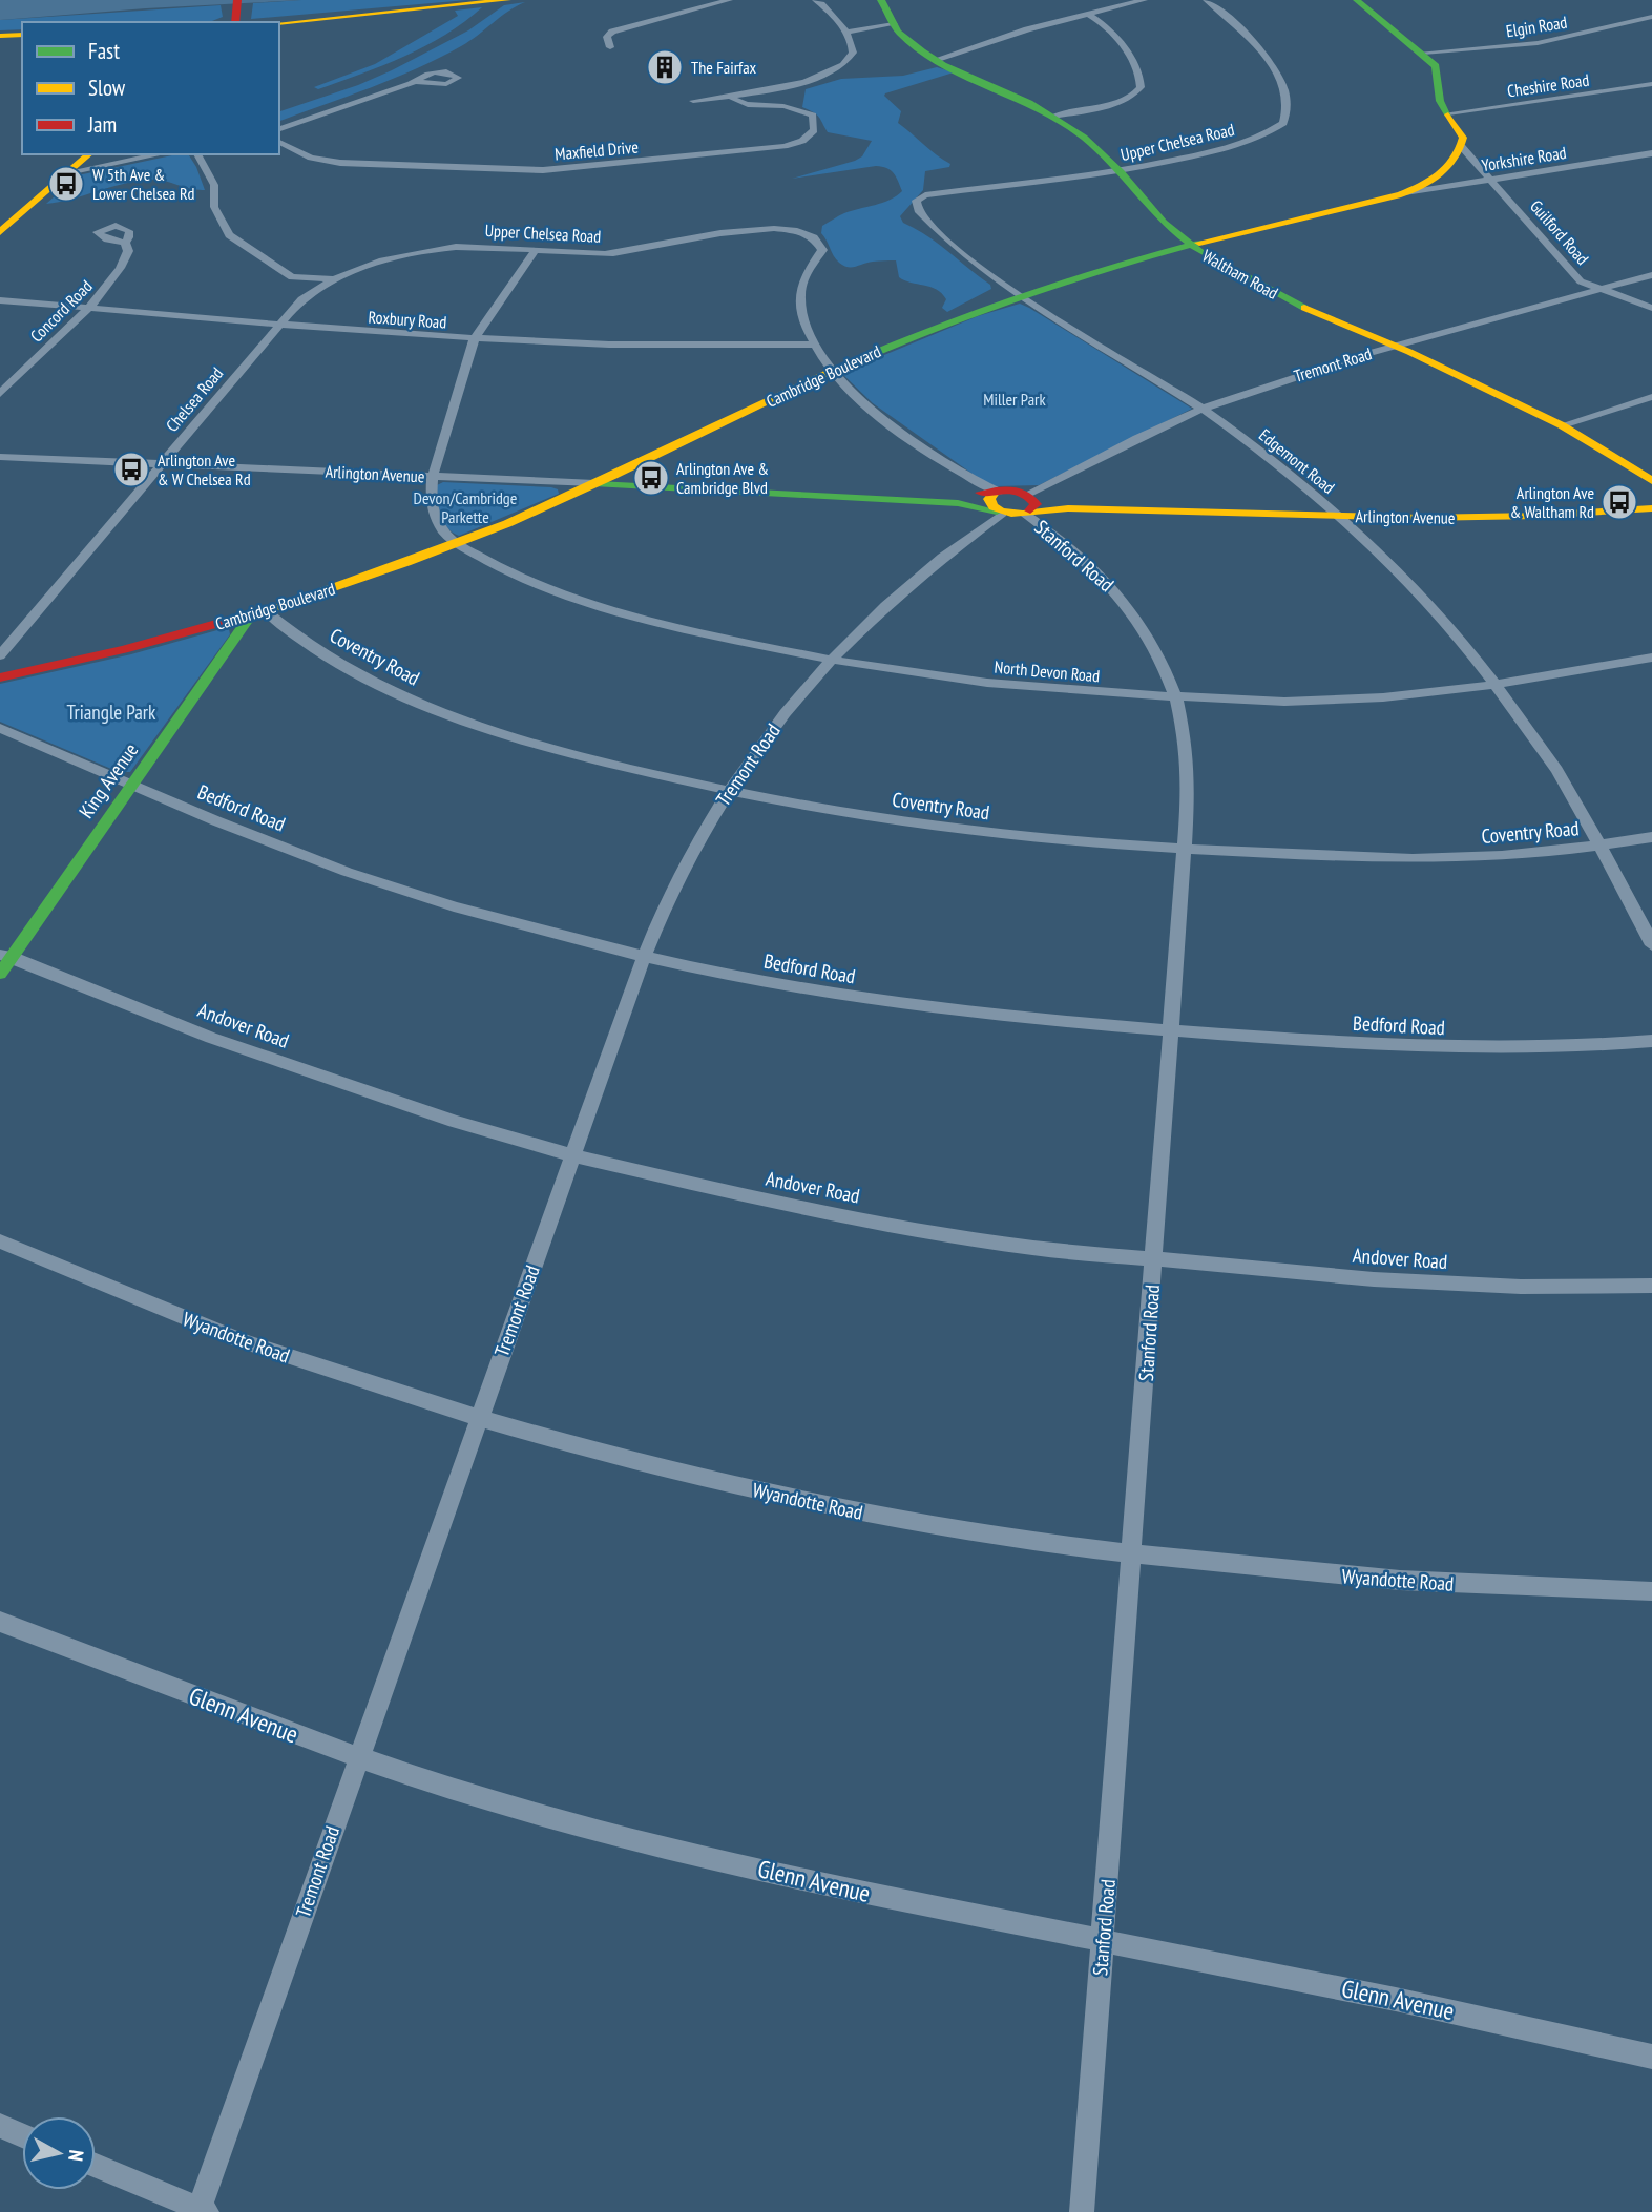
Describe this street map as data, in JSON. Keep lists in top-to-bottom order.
{
  "streets": {
    "street": [
      "Elgin Road",
      "Cheshire Road",
      "Upper Chelsea Road",
      "Maxfield Drive",
      "Yorkshire Road",
      "Guilford Road",
      "Waltham Road",
      "Concord Road",
      "Roxbury Road",
      "Tremont Road",
      "Cambridge Boulevard",
      "Chelsea Road",
      "Edgemont Road",
      "Arlington Avenue",
      "Stanford Road",
      "Coventry Road",
      "North Devon Road",
      "King Avenue",
      "Bedford Road",
      "Andover Road",
      "Wyandotte Road",
      "Glenn Avenue"
    ]
  },
  "crossings": [
    ["Upper Chelsea Road", "Waltham Road"],
    ["Upper Chelsea Road", "Roxbury Road"],
    ["Upper Chelsea Road", "Chelsea Road"],
    ["Upper Chelsea Road", "Edgemont Road"],
    ["Yorkshire Road", "Guilford Road"],
    ["Yorkshire Road", "Cambridge Boulevard"],
    ["Guilford Road", "Tremont Road"],
    ["Guilford Road", "Cambridge Boulevard"],
    ["Waltham Road", "Tremont Road"],
    ["Waltham Road", "Cambridge Boulevard"],
    ["Concord Road", "Roxbury Road"],
    ["Roxbury Road", "Chelsea Road"],
    ["Tremont Road", "Edgemont Road"],
    ["Tremont Road", "Arlington Avenue"],
    ["Tremont Road", "Stanford Road"],
    ["Tremont Road", "Coventry Road"],
    ["Tremont Road", "North Devon Road"],
    ["Tremont Road", "Bedford Road"],
    ["Tremont Road", "Andover Road"],
    ["Tremont Road", "Wyandotte Road"],
    ["Tremont Road", "Glenn Avenue"],
    ["Cambridge Boulevard", "Edgemont Road"],
    ["Cambridge Boulevard", "Arlington Avenue"],
    ["Cambridge Boulevard", "Coventry Road"],
    ["Cambridge Boulevard", "North Devon Road"],
    ["Cambridge Boulevard", "King Avenue"],
    ["Chelsea Road", "Arlington Avenue"],
    ["Edgemont Road", "Arlington Avenue"],
    ["Edgemont Road", "Coventry Road"],
    ["Edgemont Road", "North Devon Road"],
    ["Arlington Avenue", "Stanford Road"],
    ["Stanford Road", "Coventry Road"],
    ["Stanford Road", "North Devon Road"],
    ["Stanford Road", "Bedford Road"],
    ["Stanford Road", "Andover Road"],
    ["Stanford Road", "Wyandotte Road"],
    ["Stanford Road", "Glenn Avenue"],
    ["Coventry Road", "King Avenue"],
    ["King Avenue", "Bedford Road"],
    ["King Avenue", "Andover Road"]
  ],
  "parks": ["Miller Park", "Devon/Cambridge Parkette", "Triangle Park"],
  "places": {
    "building": ["The Fairfax"],
    "bus stop": [
      "W 5th Ave & Lower Chelsea Rd",
      "Arlington Ave & W Chelsea Rd",
      "Arlington Ave & Cambridge Blvd",
      "Arlington Ave & Waltham Rd"
    ]
  },
  "legend": ["Fast", "Slow", "Jam"],
  "north": "right"
}
